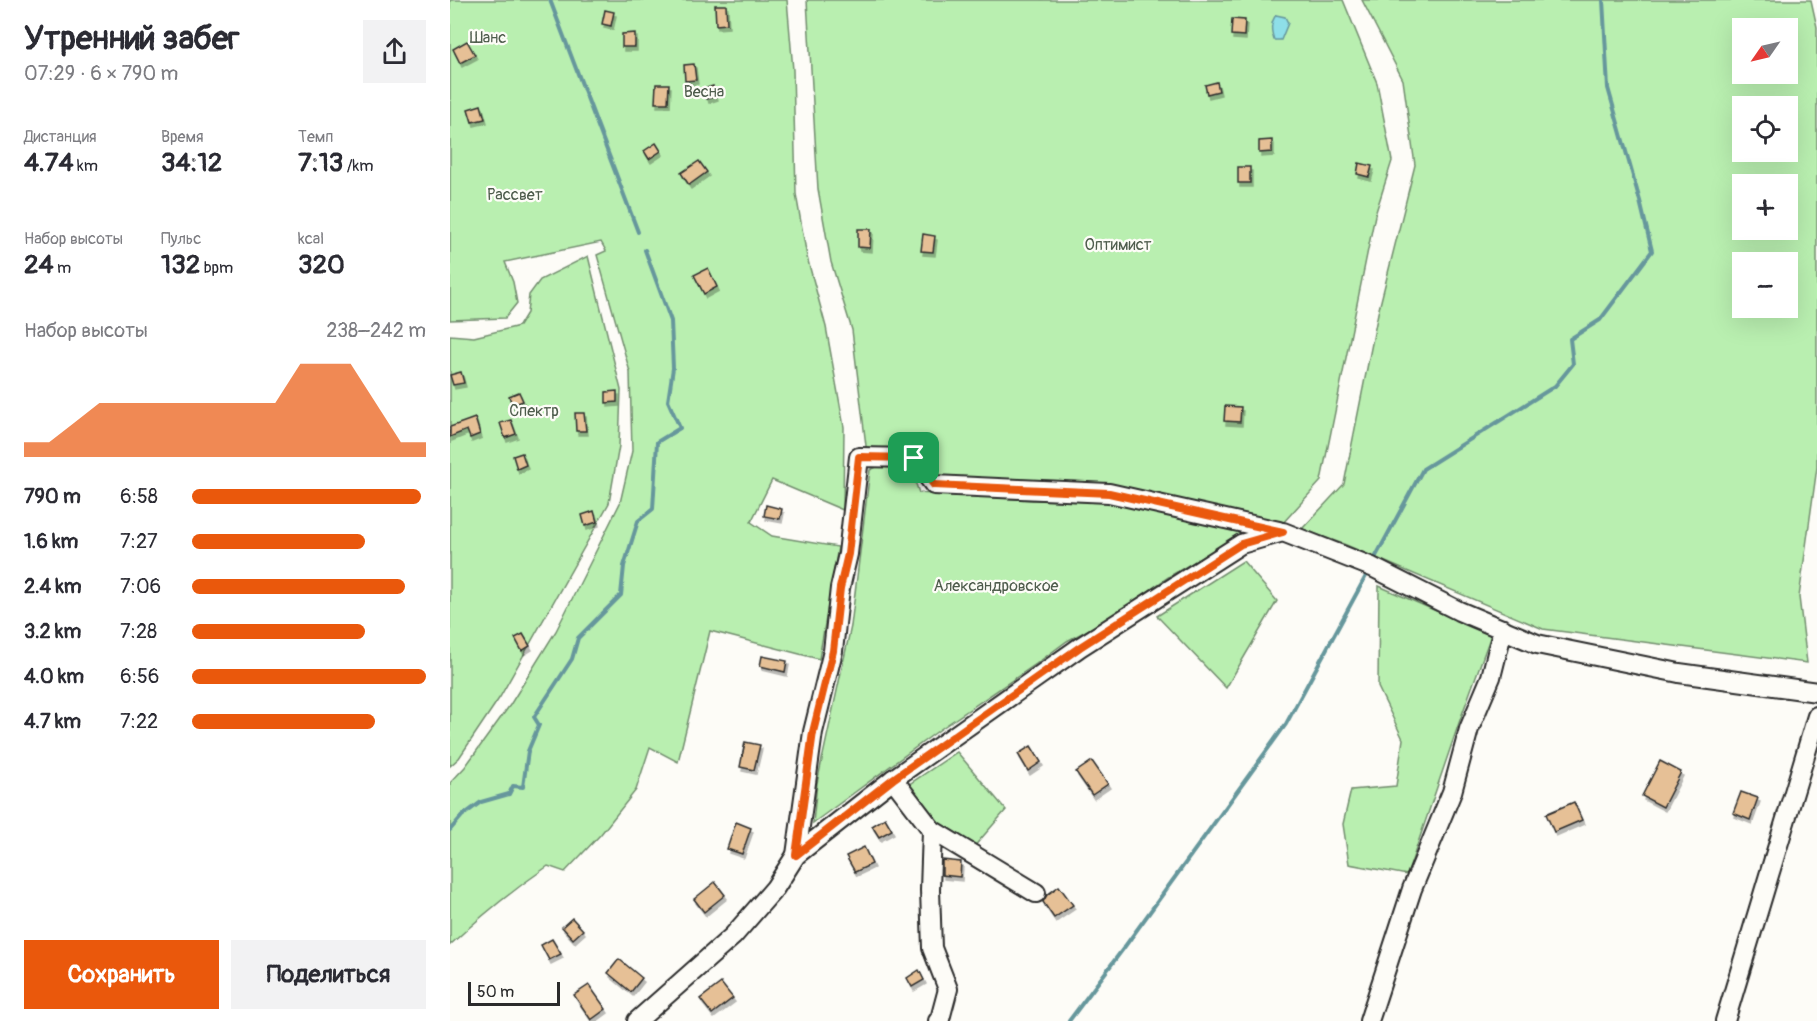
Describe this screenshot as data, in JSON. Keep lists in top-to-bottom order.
{
  "parks": [
    "Шанс",
    "Весна",
    "Рассвет",
    "Оптимист",
    "Спектр",
    "Александровское"
  ],
  "scale_bar": "50 m",
  "north": "bottom left",
  "page": {
    "heading": ["Утренний забег", "07:29 · 6 × 790 m"],
    "map_buttons": ["+", "−"],
    "stats": [
      ["Дистанция", "4.74 km"],
      ["Время", "34:12"],
      ["Темп", "7:13 /km"],
      ["Набор высоты", "24 m"],
      ["Пульс", "132 bpm"],
      ["kcal", "320"]
    ],
    "chart": ["Набор высоты", "238–242 m"],
    "list": [
      {
        "name": "790 m",
        "note": "6:58"
      },
      {
        "name": "1.6 km",
        "note": "7:27"
      },
      {
        "name": "2.4 km",
        "note": "7:06"
      },
      {
        "name": "3.2 km",
        "note": "7:28"
      },
      {
        "name": "4.0 km",
        "note": "6:56"
      },
      {
        "name": "4.7 km",
        "note": "7:22"
      }
    ],
    "buttons": ["Сохранить", "Поделиться"],
    "scale": "50 m"
  }
}
